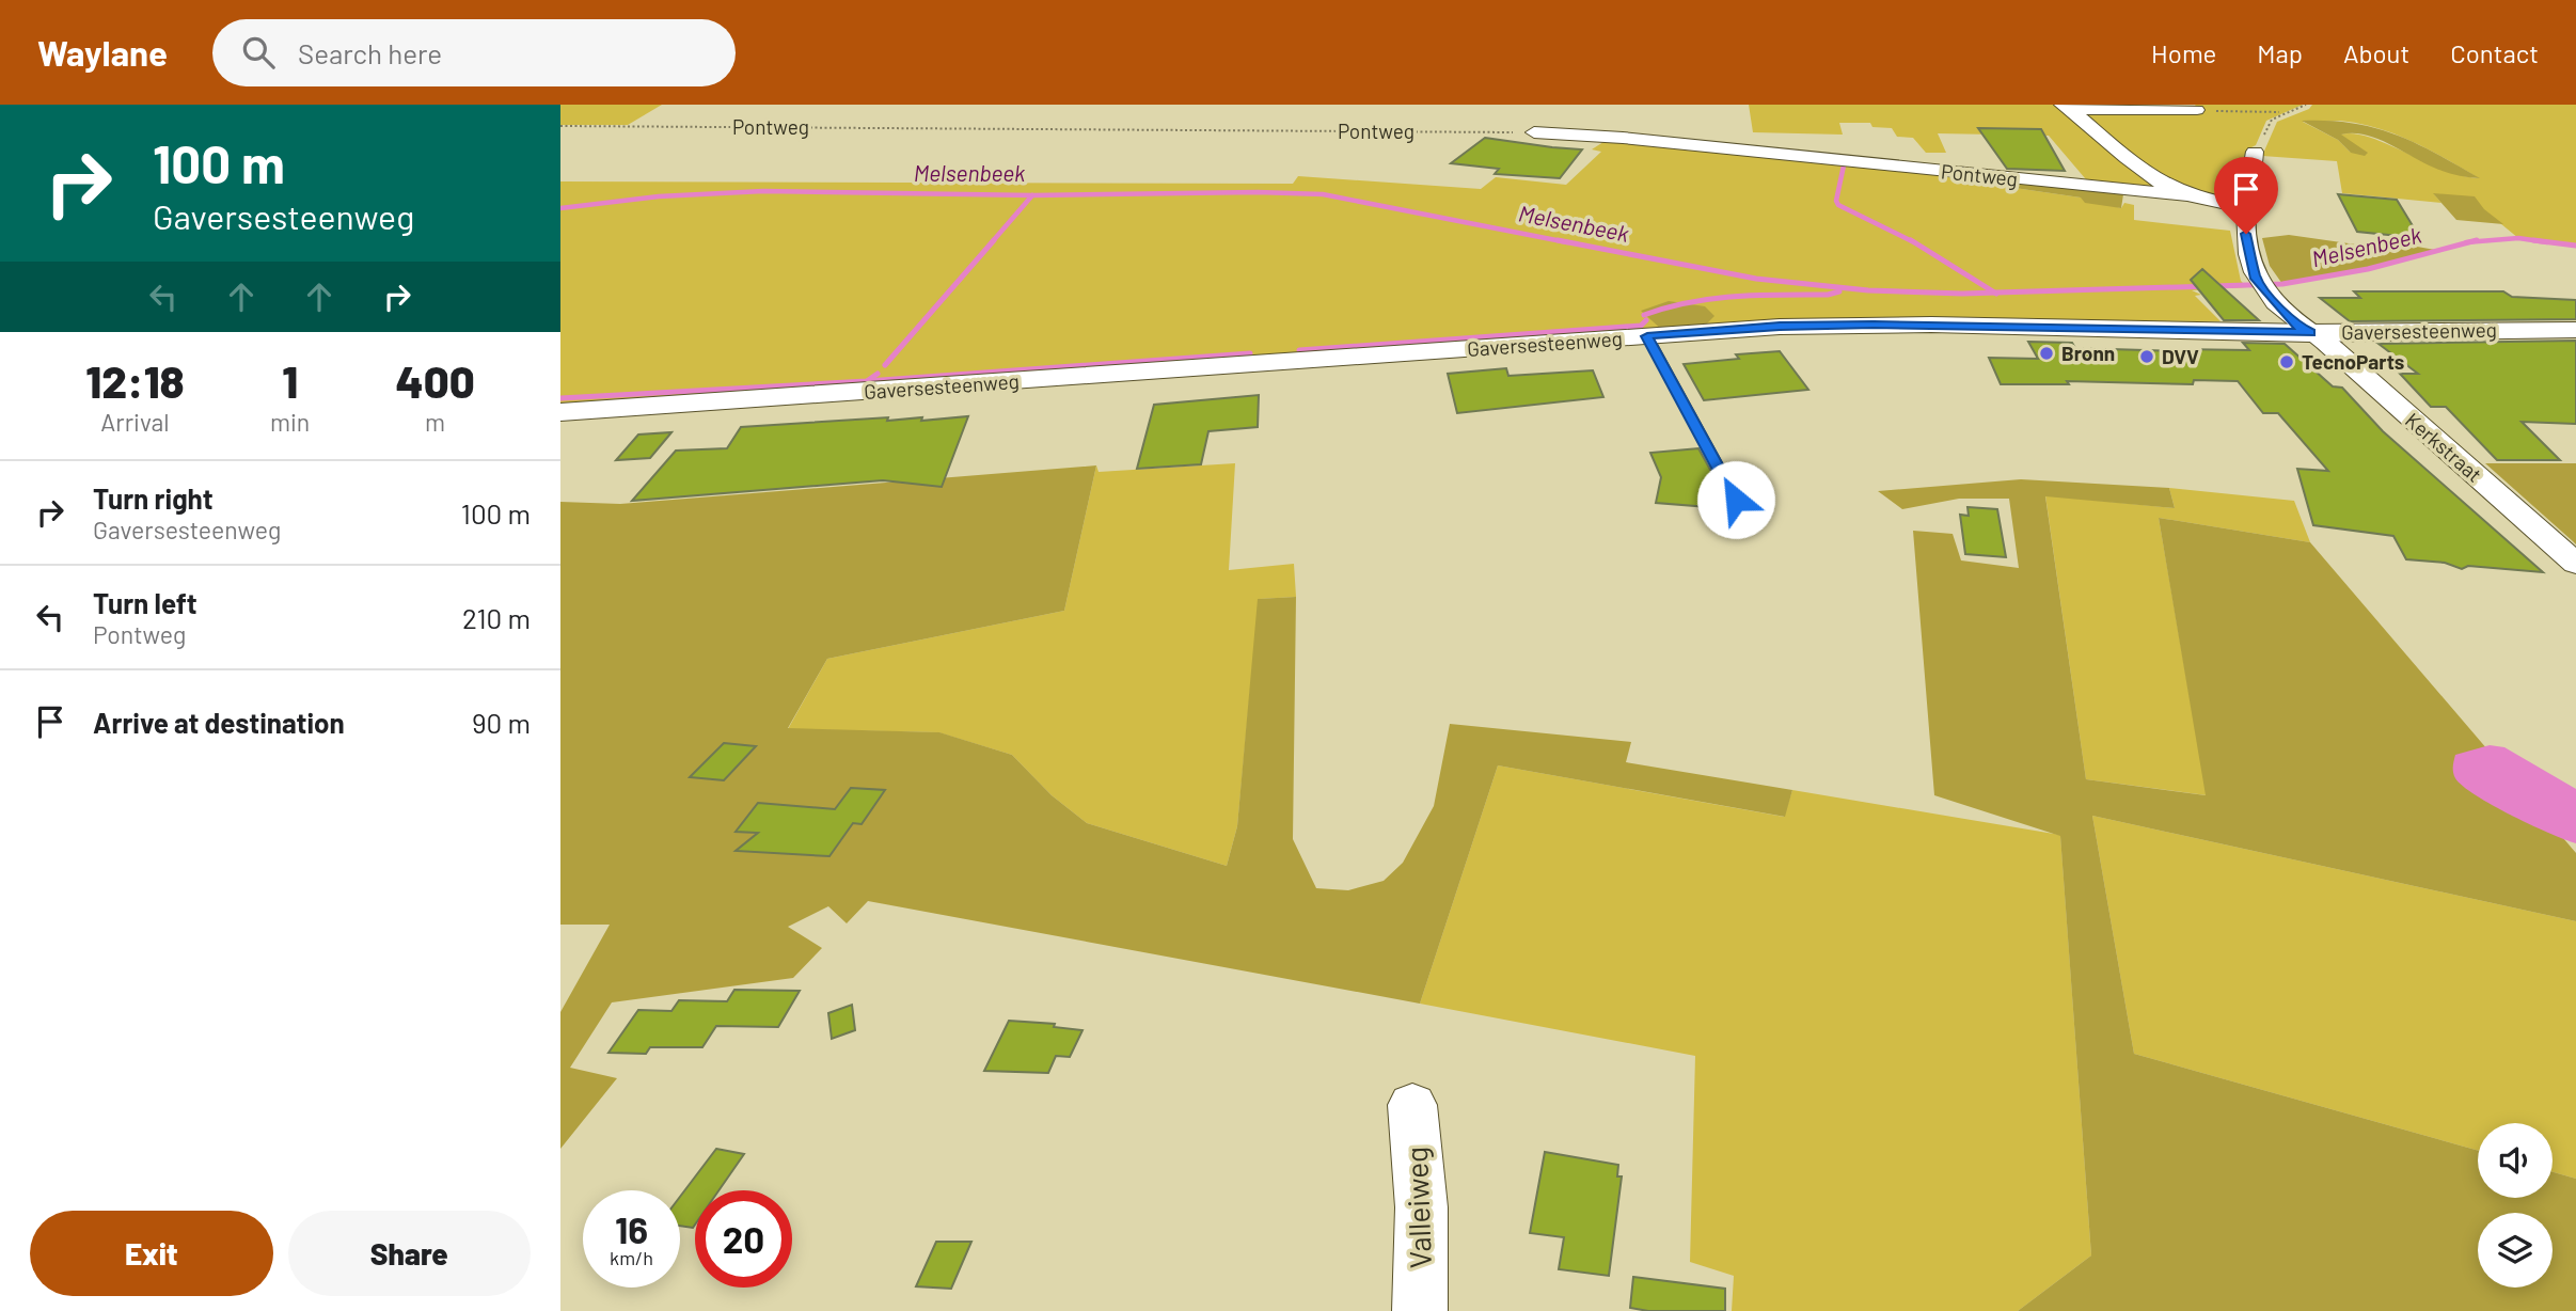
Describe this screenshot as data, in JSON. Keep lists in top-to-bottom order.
{
  "streets": {
    "street": [
      "Pontweg",
      "Gaversesteenweg",
      "Kerkstraat",
      "Valleiweg"
    ]
  },
  "crossings": [
    ["Gaversesteenweg", "Kerkstraat"]
  ],
  "water": ["Melsenbeek"],
  "places": ["Bronn", "DVV", "TecnoParts"],
  "page": {
    "header": "Waylane",
    "search": "Search here",
    "nav": [
      "Home",
      "Map",
      "About",
      "Contact"
    ],
    "turn": ["100 m", "Gaversesteenweg"],
    "eta": [
      "12:18",
      "Arrival",
      "1",
      "min",
      "400",
      "m"
    ],
    "list": [
      {
        "name": "Turn right",
        "note": "Gaversesteenweg",
        "value": "100 m"
      },
      {
        "name": "Turn left",
        "note": "Pontweg",
        "value": "210 m"
      },
      {
        "name": "Arrive at destination",
        "value": "90 m"
      }
    ],
    "speed": "16 km/h",
    "limit": "20",
    "buttons": ["Exit", "Share"]
  }
}
